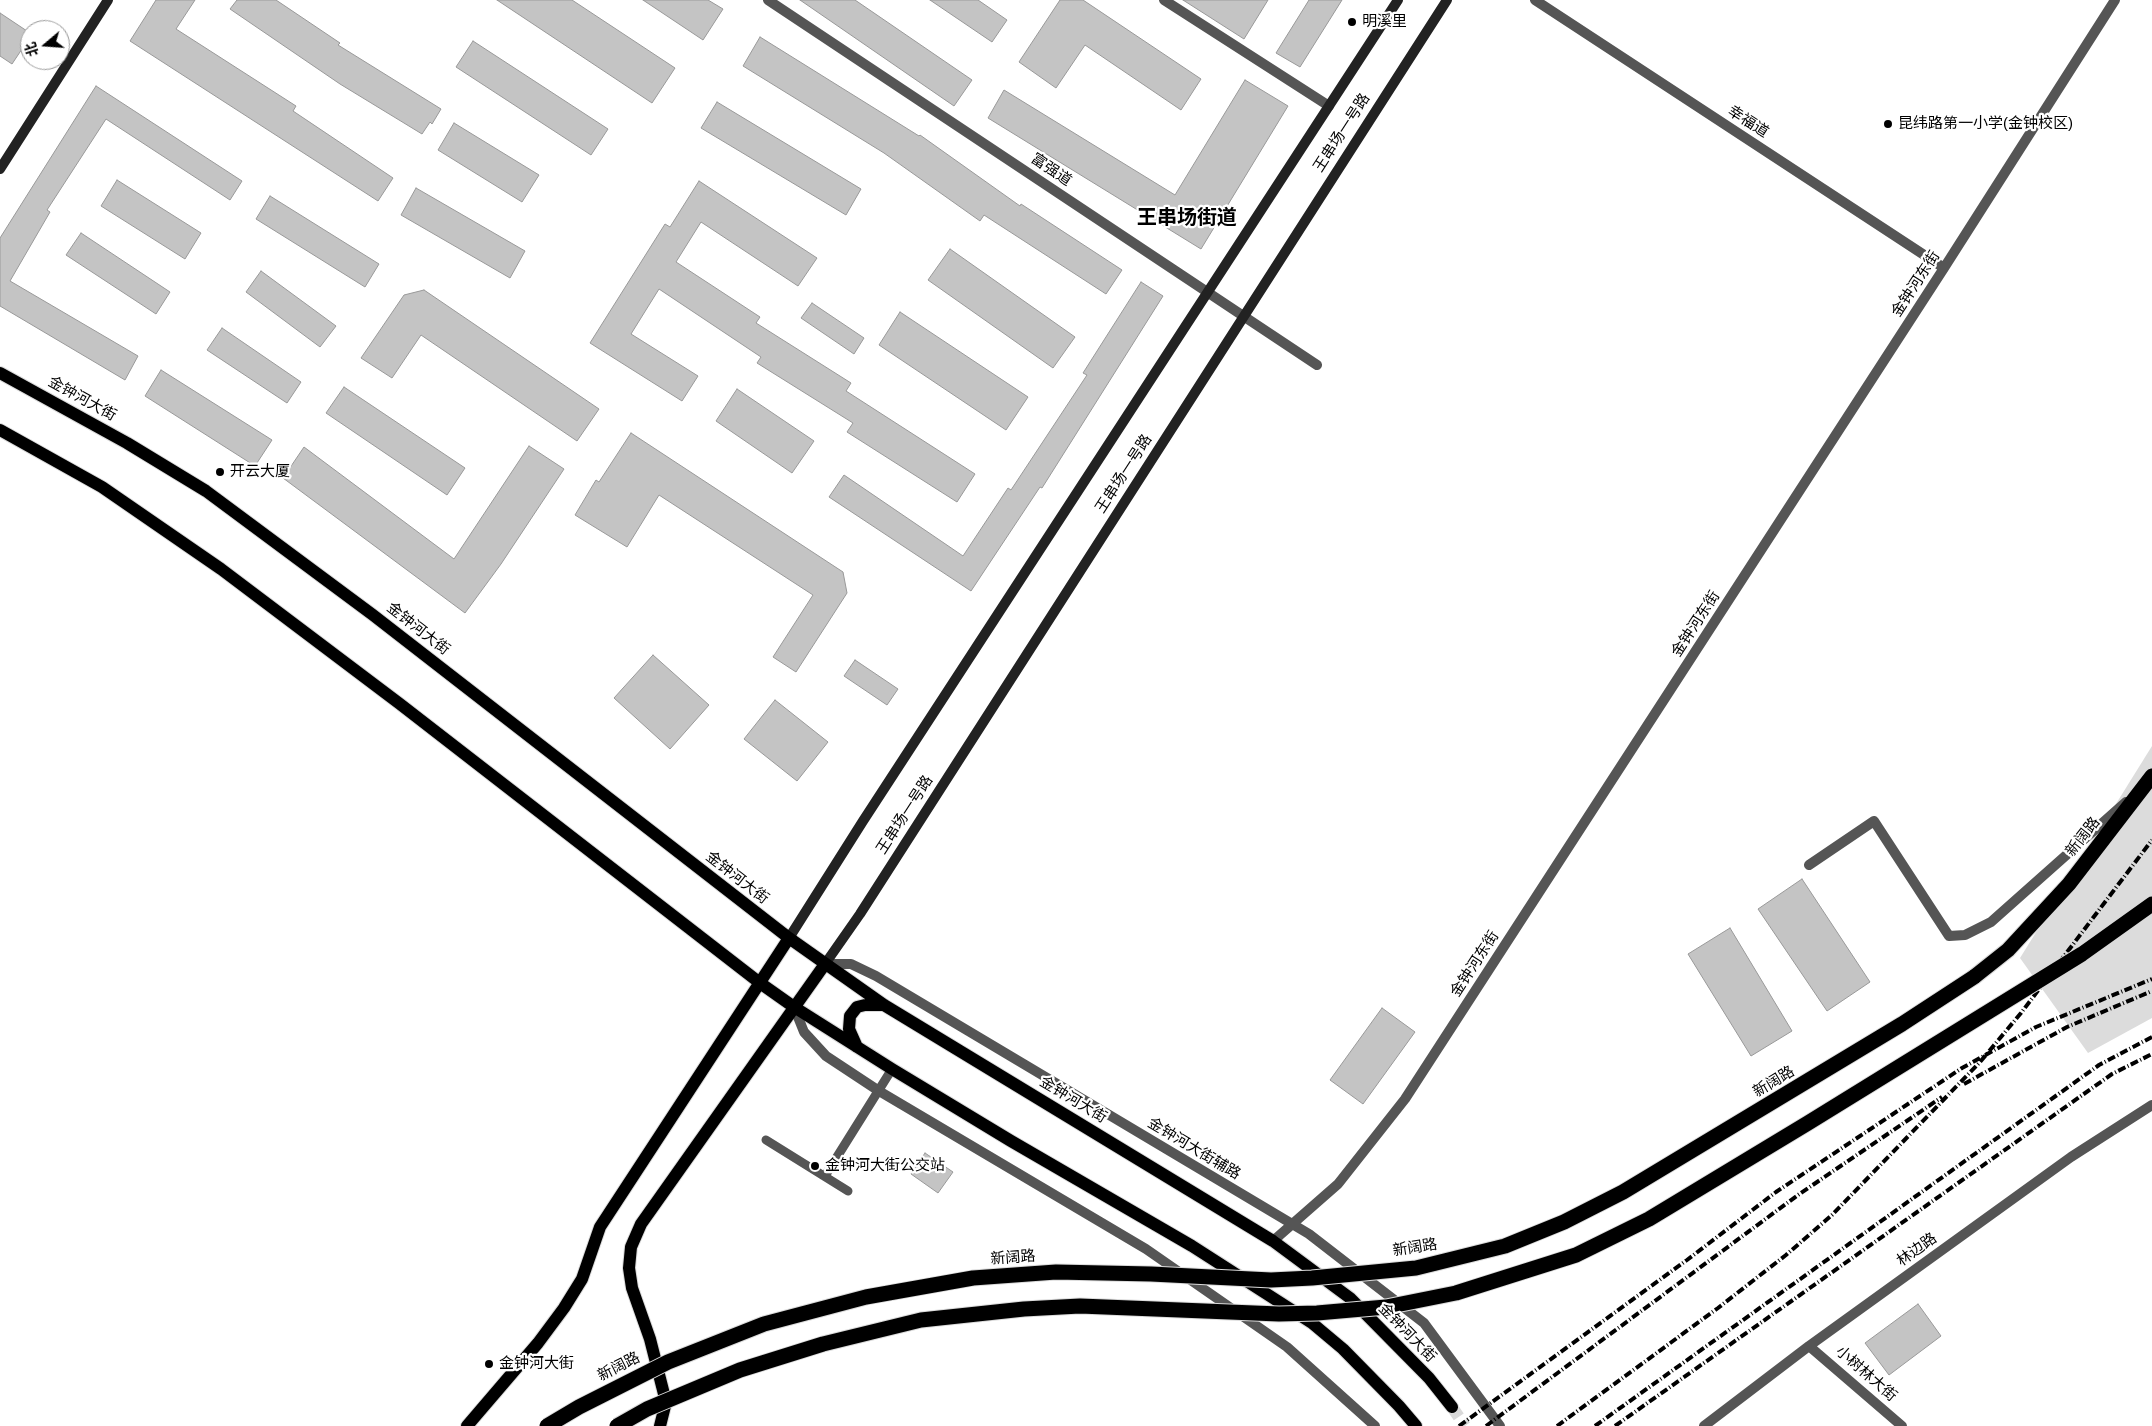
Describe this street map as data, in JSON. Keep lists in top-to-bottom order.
{
  "streets": {
    "highway": ["新阔路"],
    "main road": ["王串场一号路", "金钟河大街"],
    "street": [
      "幸福道",
      "富强道",
      "金钟河东街",
      "金钟河大街辅路",
      "林边路",
      "小树林大街"
    ]
  },
  "crossings": [
    ["幸福道", "金钟河东街"],
    ["王串场一号路", "富强道"],
    ["王串场一号路", "金钟河大街"],
    ["王串场一号路", "金钟河大街辅路"],
    ["金钟河东街", "金钟河大街"],
    ["金钟河东街", "金钟河大街辅路"],
    ["金钟河大街", "金钟河大街辅路"],
    ["林边路", "小树林大街"]
  ],
  "districts": ["王串场街道"],
  "places": [
    "明溪里",
    "昆纬路第一小学(金钟校区)",
    "开云大厦",
    "金钟河大街公交站",
    "金钟河大街"
  ],
  "north": "left"
}
